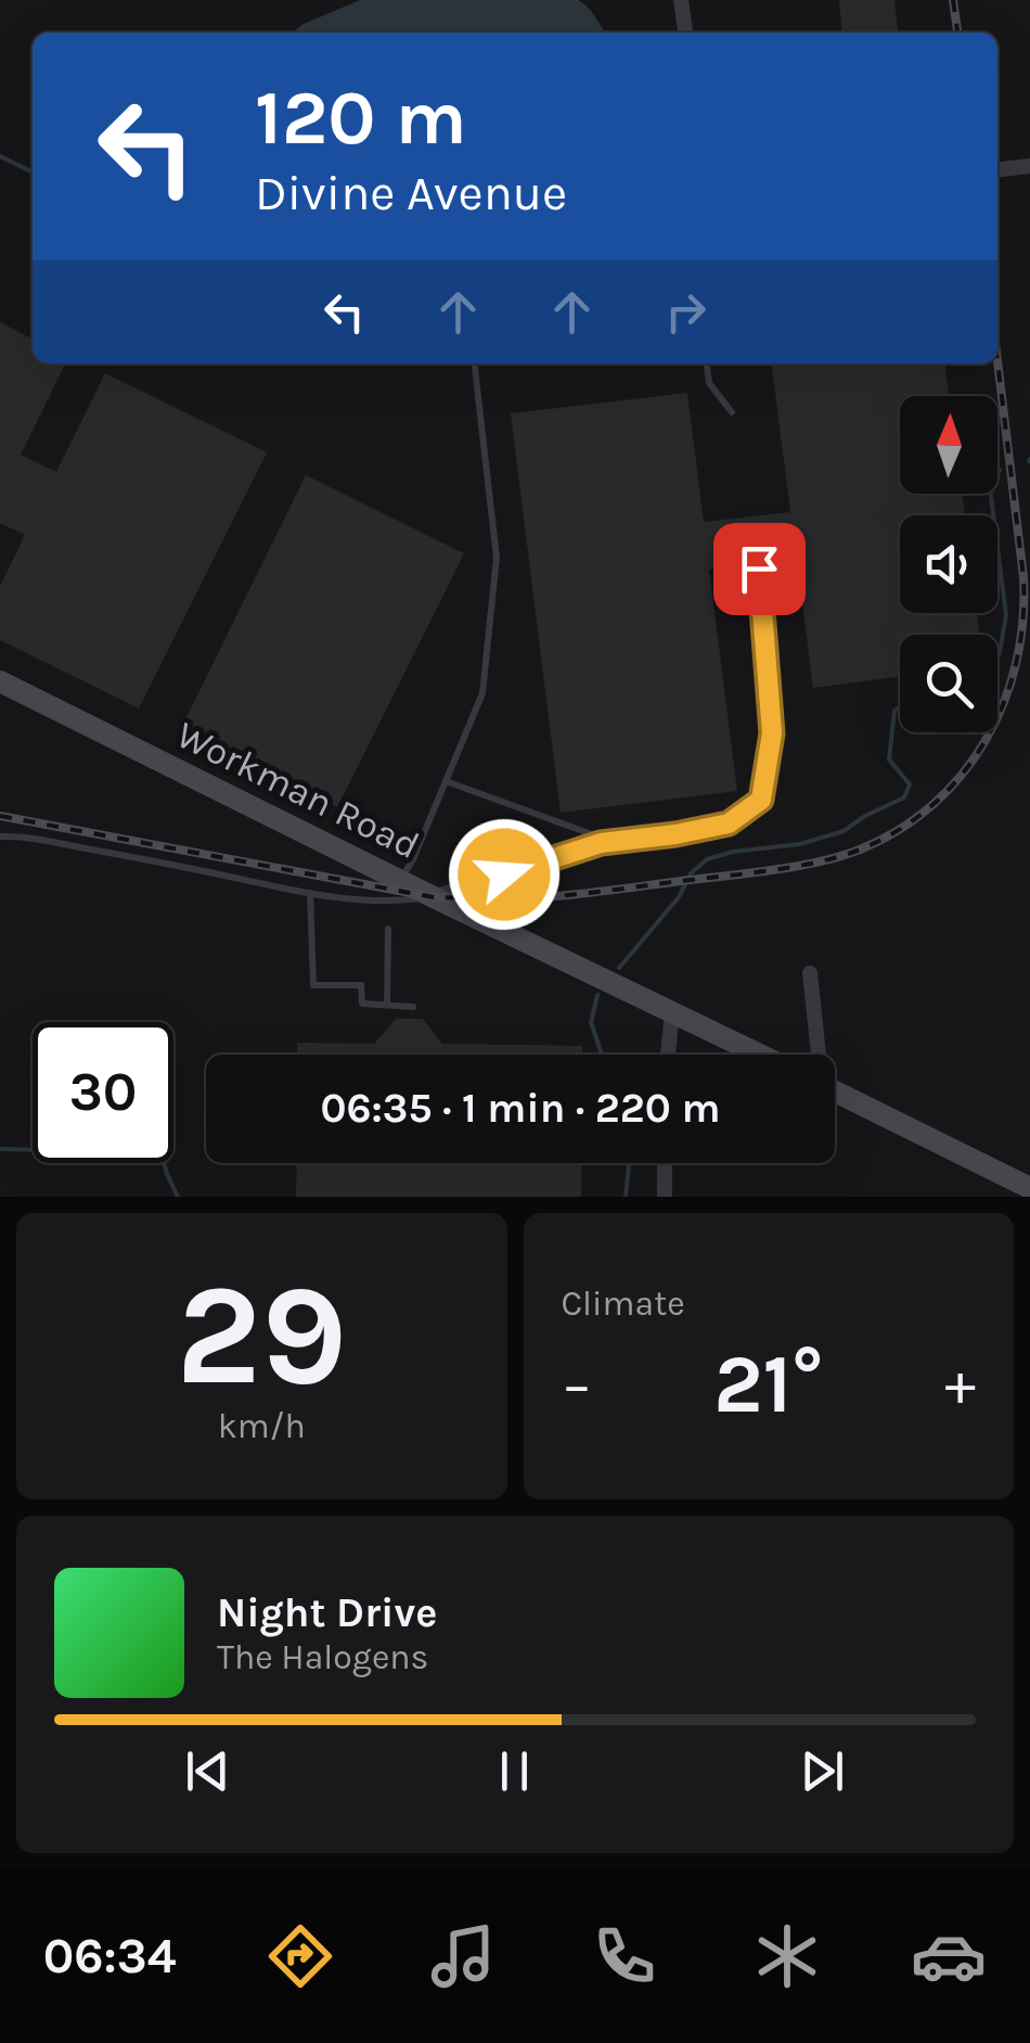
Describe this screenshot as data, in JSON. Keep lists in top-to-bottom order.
{
  "streets": {
    "street": ["Workman Road"]
  },
  "north": "top",
  "page": {
    "turn": ["120 m", "Divine Avenue"],
    "limit": "30",
    "trip": "06:35 · 1 min · 220 m",
    "tile": [
      ["29", "km/h"],
      "Climate"
    ],
    "heat": ["−", "21°", "+"],
    "song": ["Night Drive", "The Halogens"],
    "tabs": "06:34"
  }
}
